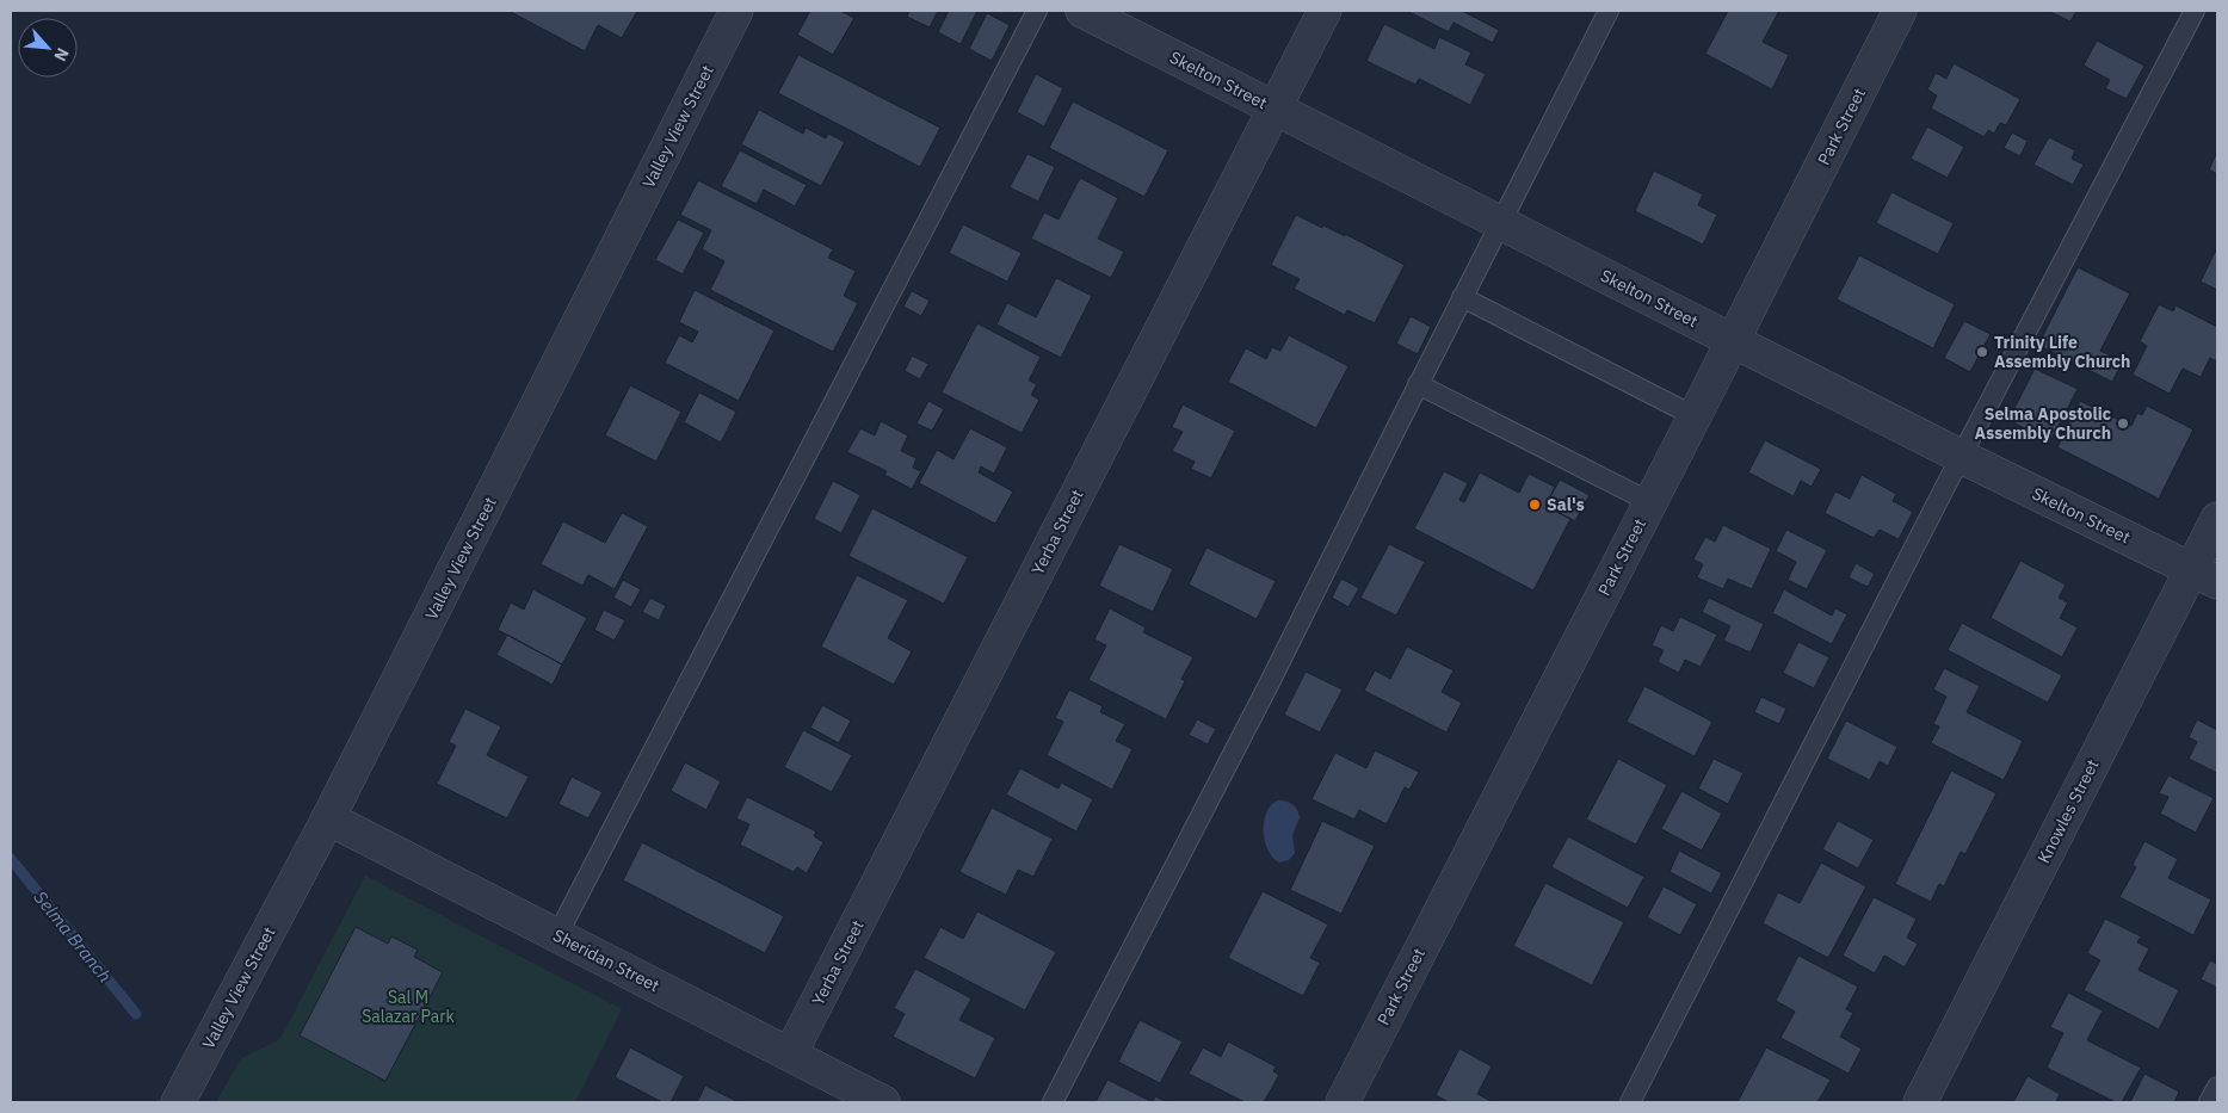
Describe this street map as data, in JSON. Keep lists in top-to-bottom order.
{
  "streets": {
    "street": [
      "Skelton Street",
      "Valley View Street",
      "Park Street",
      "Yerba Street",
      "Knowles Street",
      "Sheridan Street"
    ]
  },
  "crossings": [
    ["Skelton Street", "Park Street"],
    ["Skelton Street", "Yerba Street"],
    ["Skelton Street", "Knowles Street"],
    ["Valley View Street", "Sheridan Street"],
    ["Yerba Street", "Sheridan Street"]
  ],
  "water": ["Selma Branch"],
  "parks": ["Sal M Salazar Park"],
  "places": ["Trinity Life Assembly Church", "Selma Apostolic Assembly Church", "Sal's"],
  "north": "bottom right"
}
